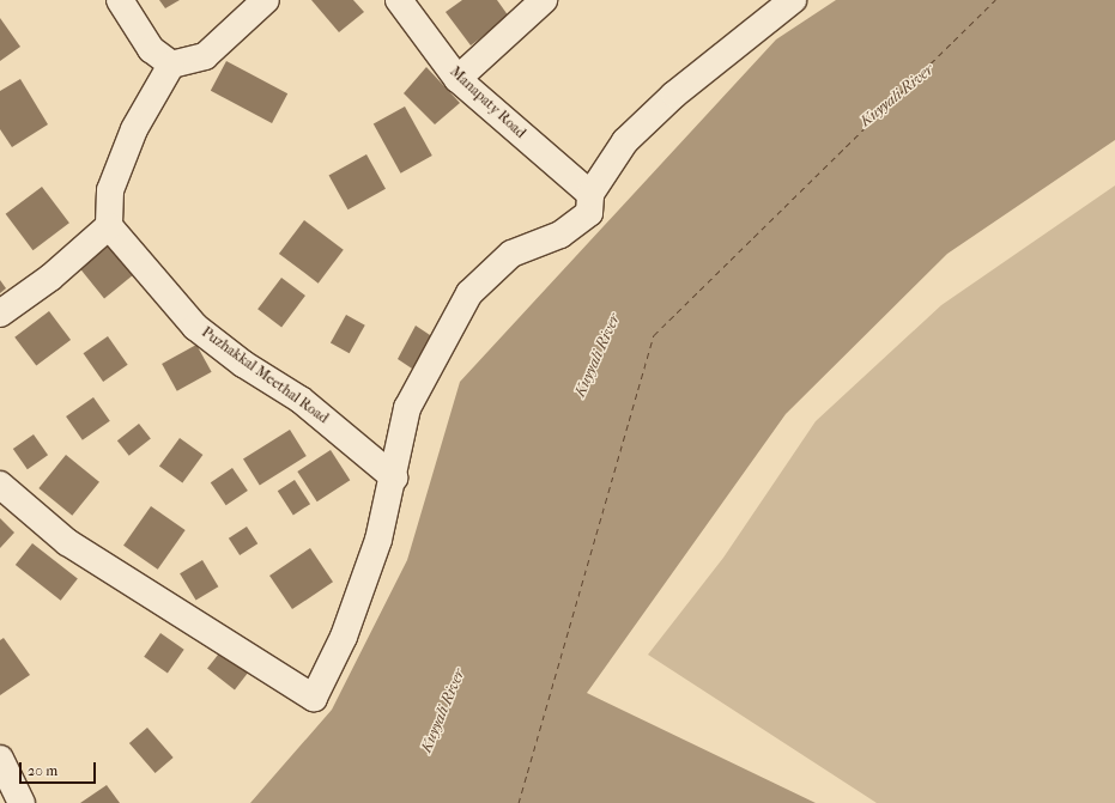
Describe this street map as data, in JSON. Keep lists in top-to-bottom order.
{
  "streets": {
    "street": ["Manapaty Road", "Puzhakkal Meethal Road"]
  },
  "water": ["Kuyyali River"],
  "scale_bar": "20 m"
}
